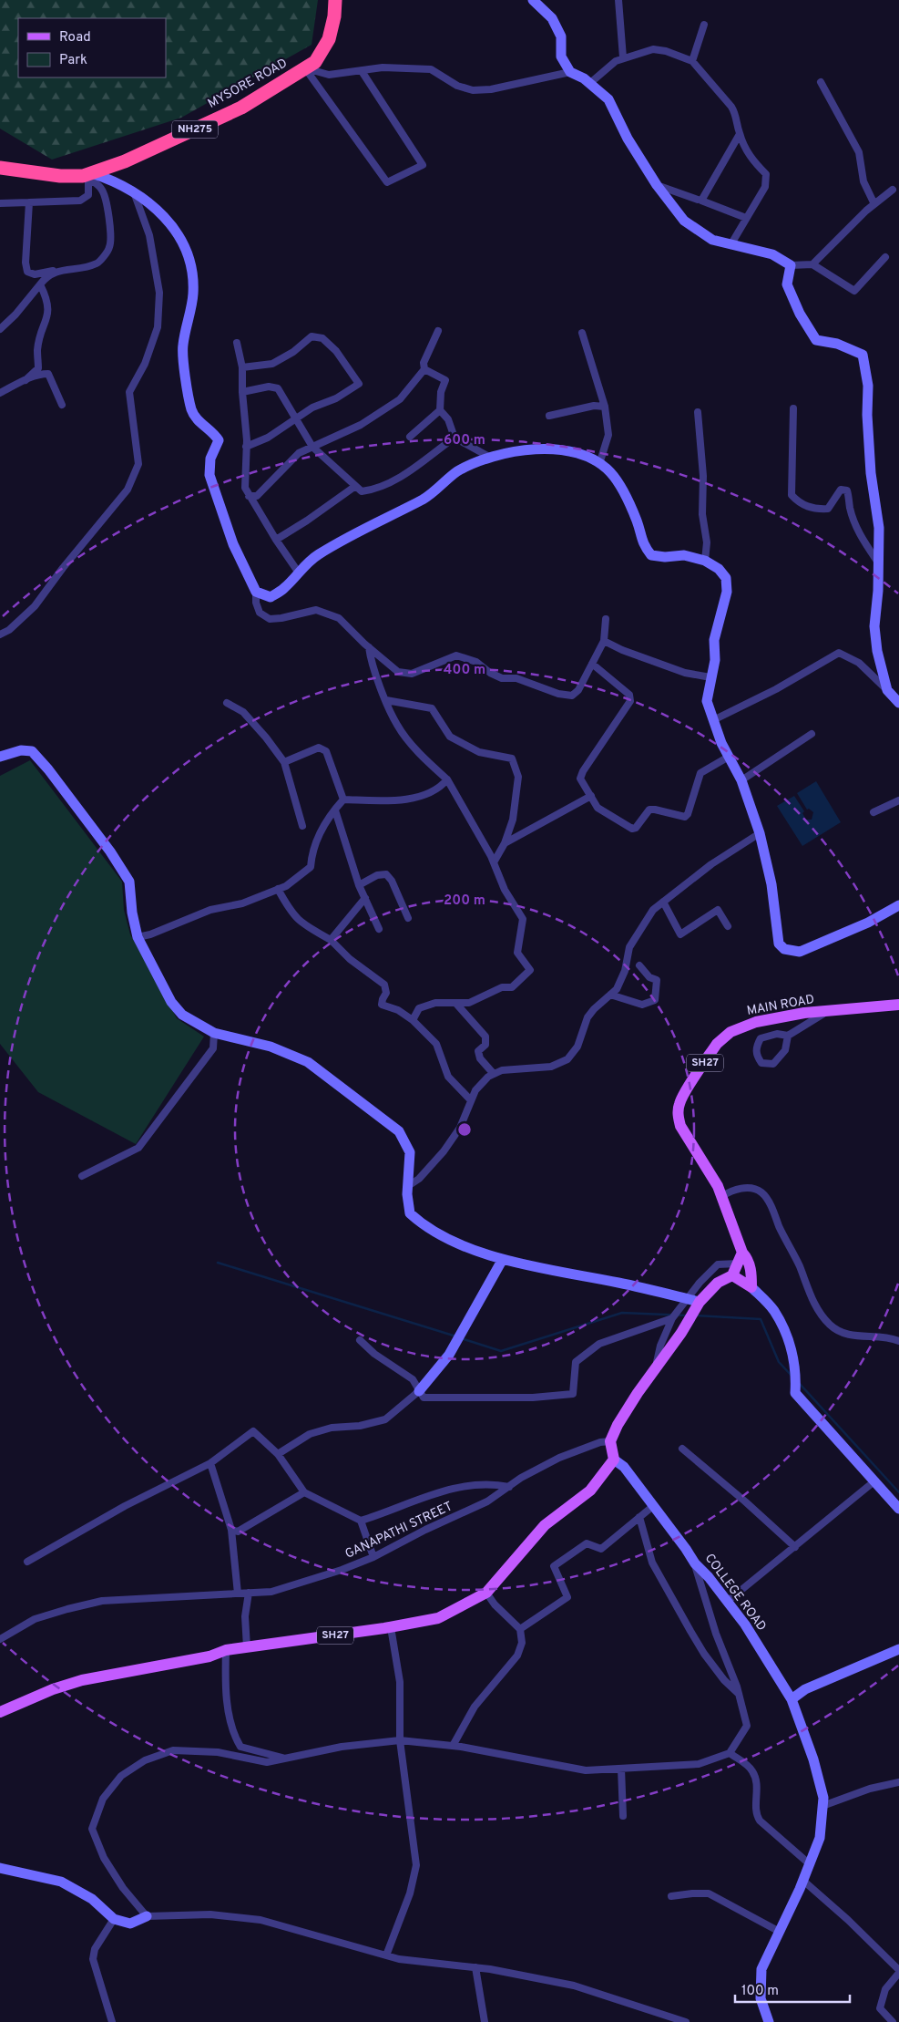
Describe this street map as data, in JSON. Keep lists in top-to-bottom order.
{
  "streets": {
    "highway": ["MYSORE ROAD", "NH275"],
    "main road": ["MAIN ROAD", "SH27"],
    "street": ["GANAPATHI STREET", "COLLEGE ROAD"]
  },
  "crossings": [
    ["MAIN ROAD", "SH27"],
    ["SH27", "COLLEGE ROAD"]
  ],
  "legend": ["Road", "Park"],
  "scale_bar": "100 m",
  "rings": ["600 m", "400 m", "200 m"]
}
